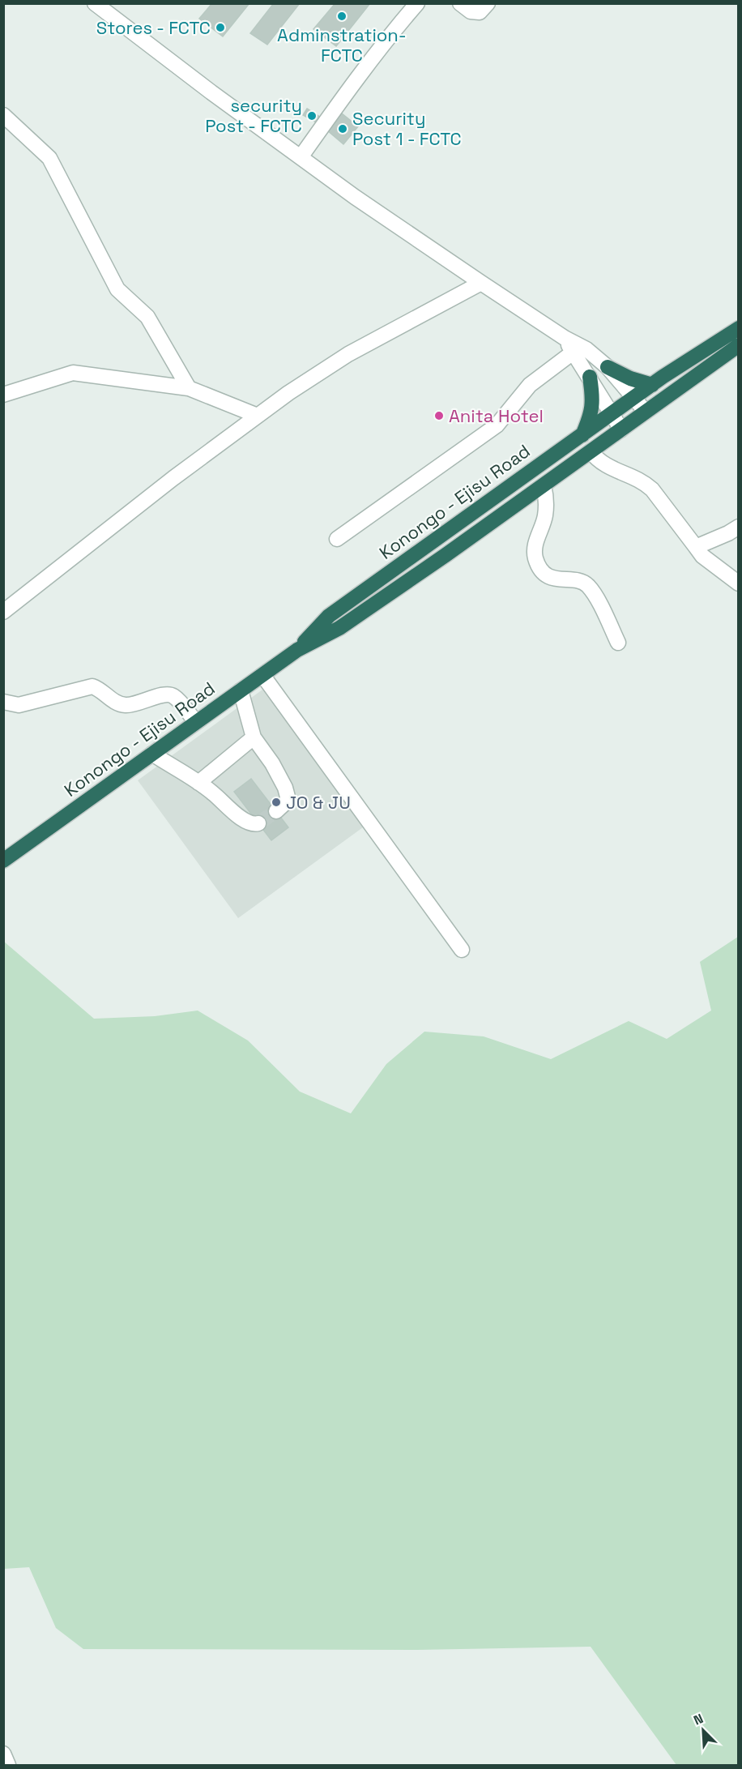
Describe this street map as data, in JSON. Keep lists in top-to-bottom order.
{
  "streets": {
    "highway": ["Konongo - Ejisu Road"]
  },
  "places": [
    "Adminstration- FCTC",
    "Stores - FCTC",
    "security Post - FCTC",
    "Security Post 1 - FCTC",
    "Anita Hotel",
    "JO & JU"
  ],
  "north": "top left"
}
